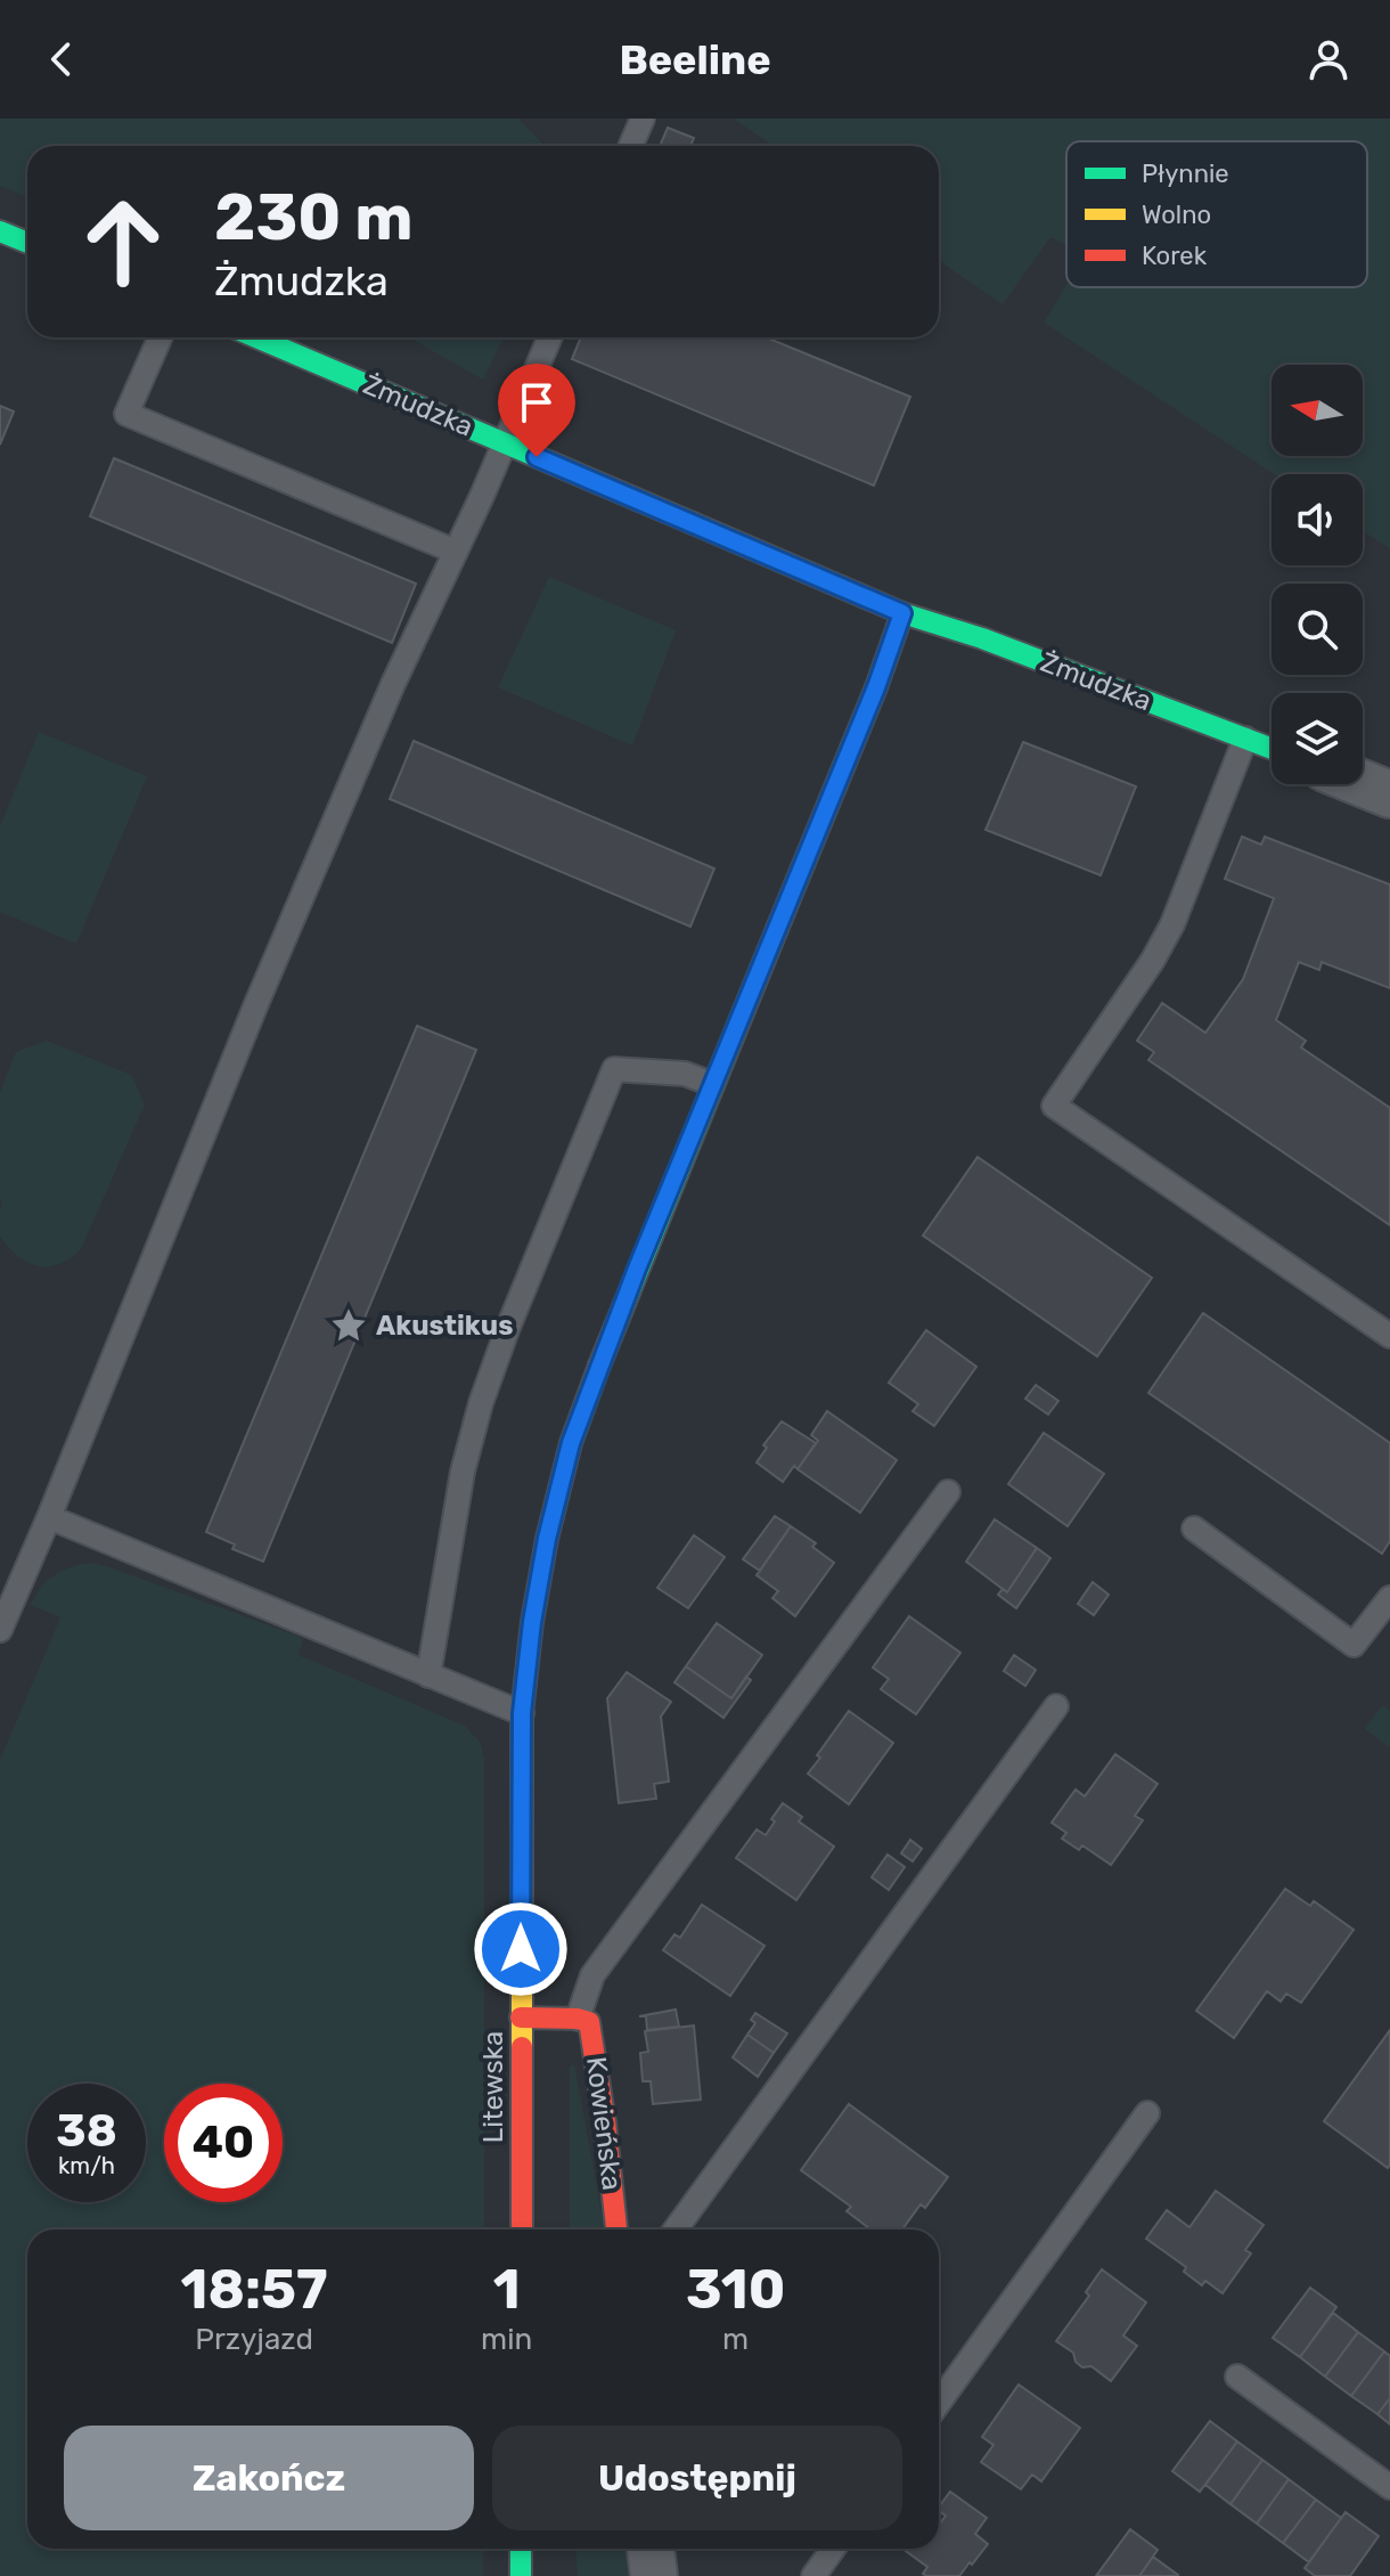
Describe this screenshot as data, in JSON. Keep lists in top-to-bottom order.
{
  "streets": {
    "street": ["Żmudzka", "Litewska", "Kowieńska"]
  },
  "crossings": [
    ["Żmudzka", "Litewska"],
    ["Litewska", "Kowieńska"]
  ],
  "places": {
    "place": ["Akustikus"]
  },
  "legend": ["Płynnie", "Wolno", "Korek"],
  "north": "left",
  "page": {
    "header": "Beeline",
    "turn": ["230 m", "Żmudzka"],
    "speed": "38 km/h",
    "limit": "40",
    "eta": [
      "18:57",
      "Przyjazd",
      "1",
      "min",
      "310",
      "m"
    ],
    "buttons": ["Zakończ", "Udostępnij"]
  }
}
